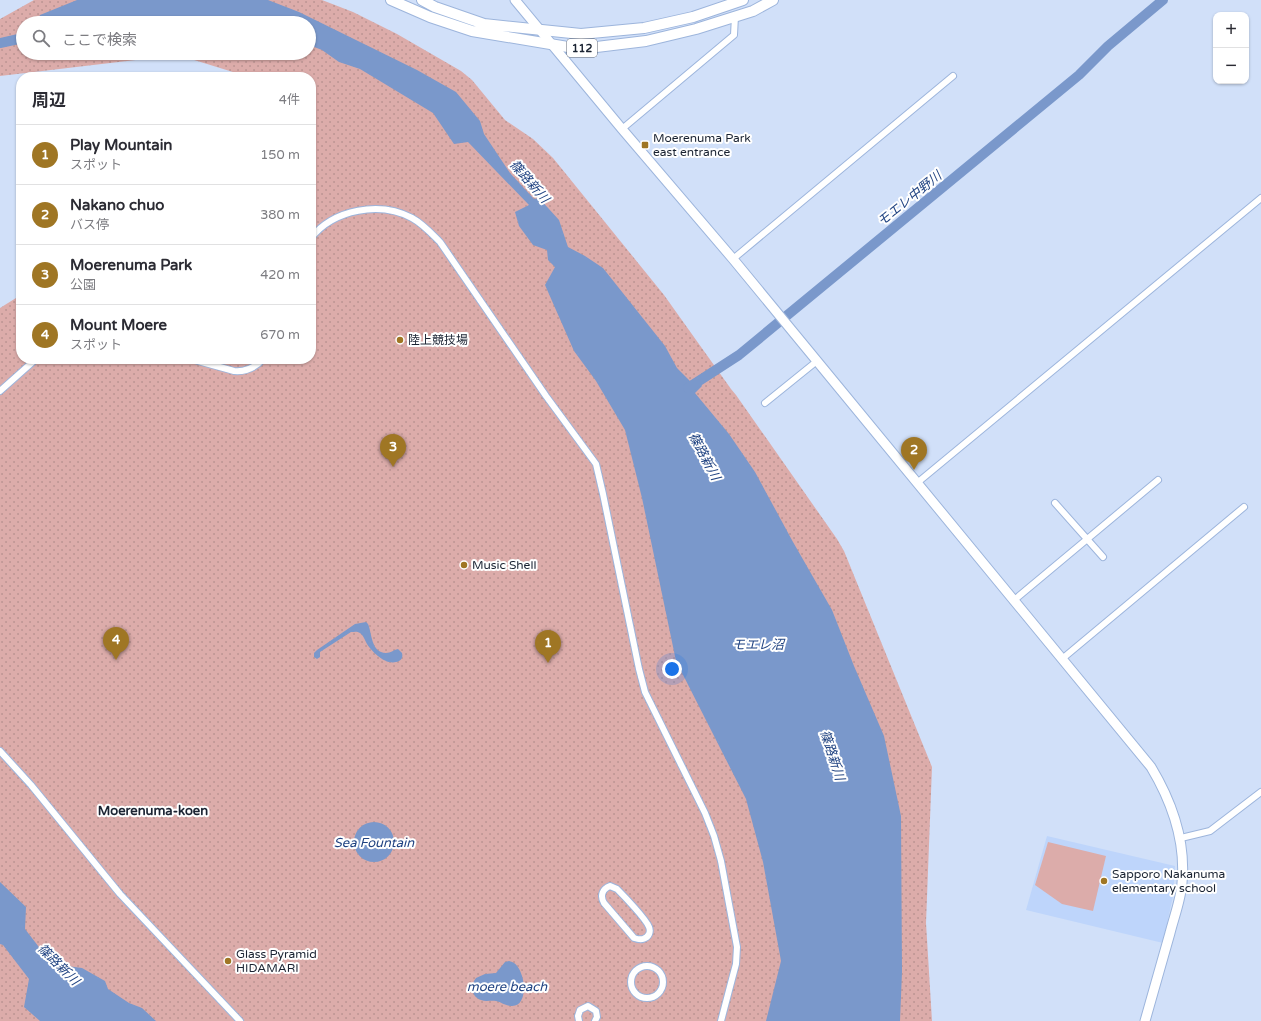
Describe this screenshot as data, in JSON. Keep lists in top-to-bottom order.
{
  "streets": {
    "main road": ["112"]
  },
  "districts": ["Moerenuma-koen"],
  "water": [
    "篠路新川",
    "モエレ中野川",
    "モエレ沼",
    "Sea Fountain",
    "moere beach"
  ],
  "places": {
    "transit": ["Moerenuma Park east entrance"],
    "other": [
      "陸上競技場",
      "Music Shell",
      "Sapporo Nakanuma elementary school",
      "Glass Pyramid HIDAMARI"
    ]
  },
  "page": {
    "map_buttons": ["+", "−"],
    "search": "ここで検索",
    "heading": ["周辺", "4件"],
    "list": [
      {
        "mark": "1",
        "name": "Play Mountain",
        "note": "スポット",
        "value": "150 m"
      },
      {
        "mark": "2",
        "name": "Nakano chuo",
        "note": "バス停",
        "value": "380 m"
      },
      {
        "mark": "3",
        "name": "Moerenuma Park",
        "note": "公園",
        "value": "420 m"
      },
      {
        "mark": "4",
        "name": "Mount Moere",
        "note": "スポット",
        "value": "670 m"
      }
    ],
    "pins": [
      "3",
      "2",
      "4",
      "1"
    ]
  }
}
